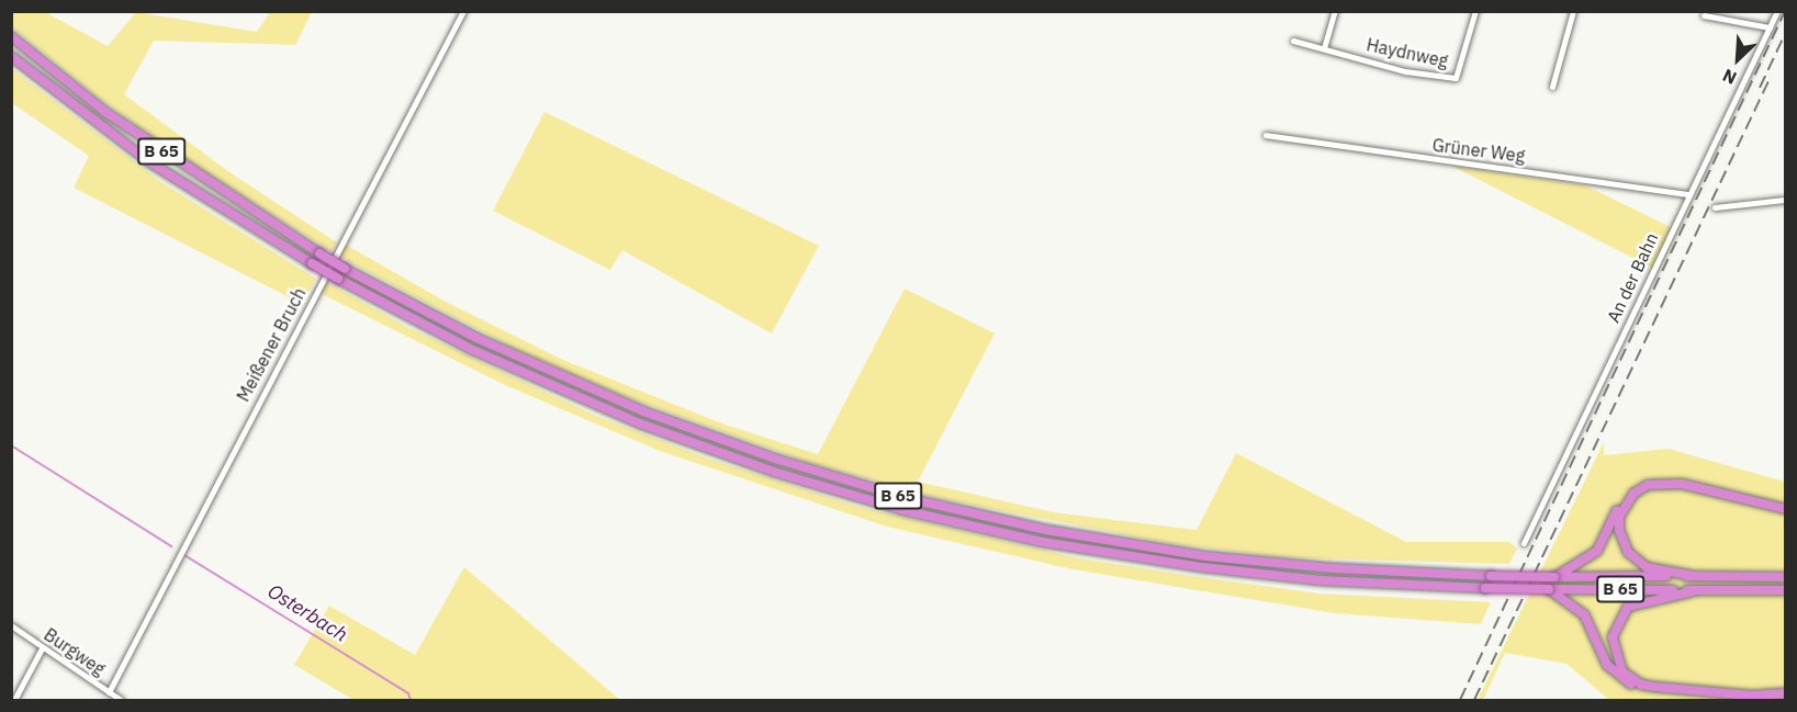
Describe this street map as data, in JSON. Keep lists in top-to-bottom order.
{
  "streets": {
    "highway": ["B 65"],
    "street": [
      "Haydnweg",
      "Grüner Weg",
      "An der Bahn",
      "Meißener Bruch",
      "Burgweg"
    ]
  },
  "crossings": [
    ["Grüner Weg", "An der Bahn"],
    ["Meißener Bruch", "Burgweg"]
  ],
  "water": ["Osterbach"],
  "north": "bottom left"
}
